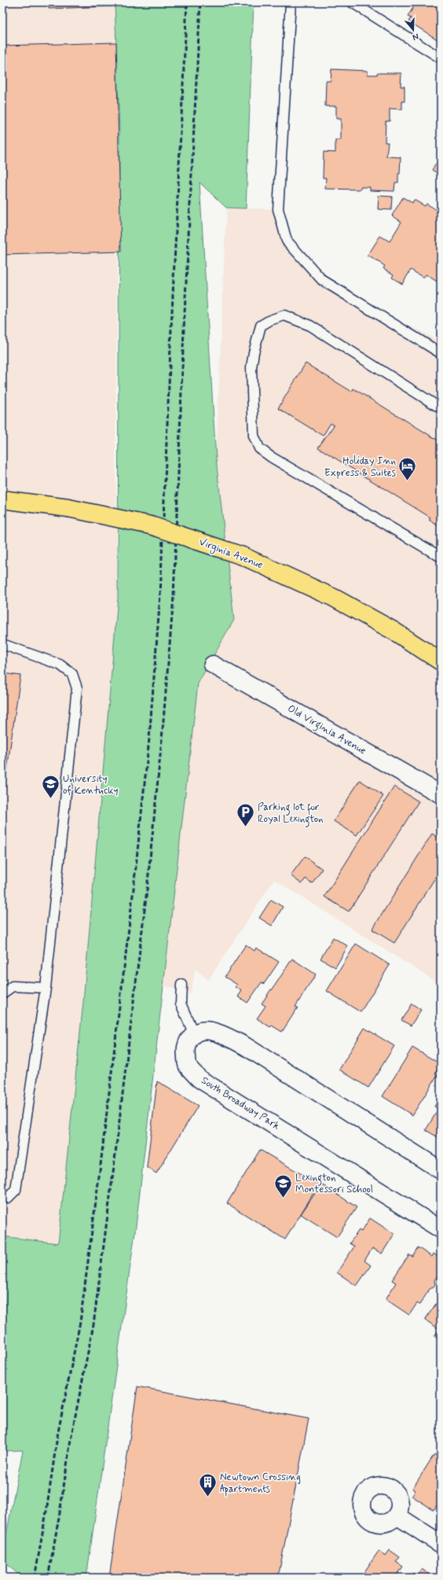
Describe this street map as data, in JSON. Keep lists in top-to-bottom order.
{
  "streets": {
    "main road": ["Virginia Avenue"],
    "street": ["Old Virginia Avenue", "South Broadway Park"]
  },
  "places": {
    "hotel": ["Holiday Inn Express & Suites"],
    "school or university": ["University of Kentucky", "Lexington Montessori School"],
    "parking": ["Parking lot for Royal Lexington"],
    "building": ["Newtown Crossing Apartments"]
  },
  "north": "bottom"
}
